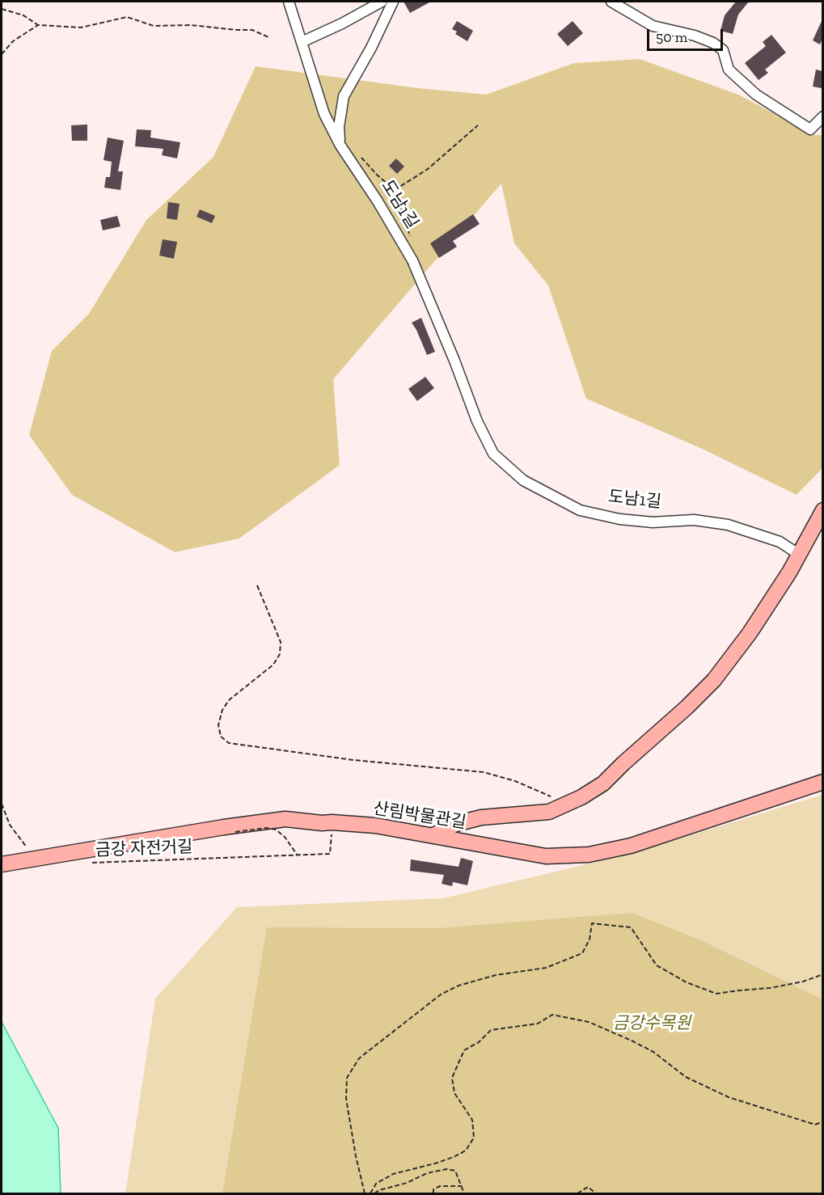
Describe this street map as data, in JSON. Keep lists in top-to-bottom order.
{
  "streets": {
    "main road": ["산림박물관길"],
    "street": ["도남1길"],
    "path": ["금강 자전거길"]
  },
  "parks": ["금강수목원"],
  "scale_bar": "50 m"
}
